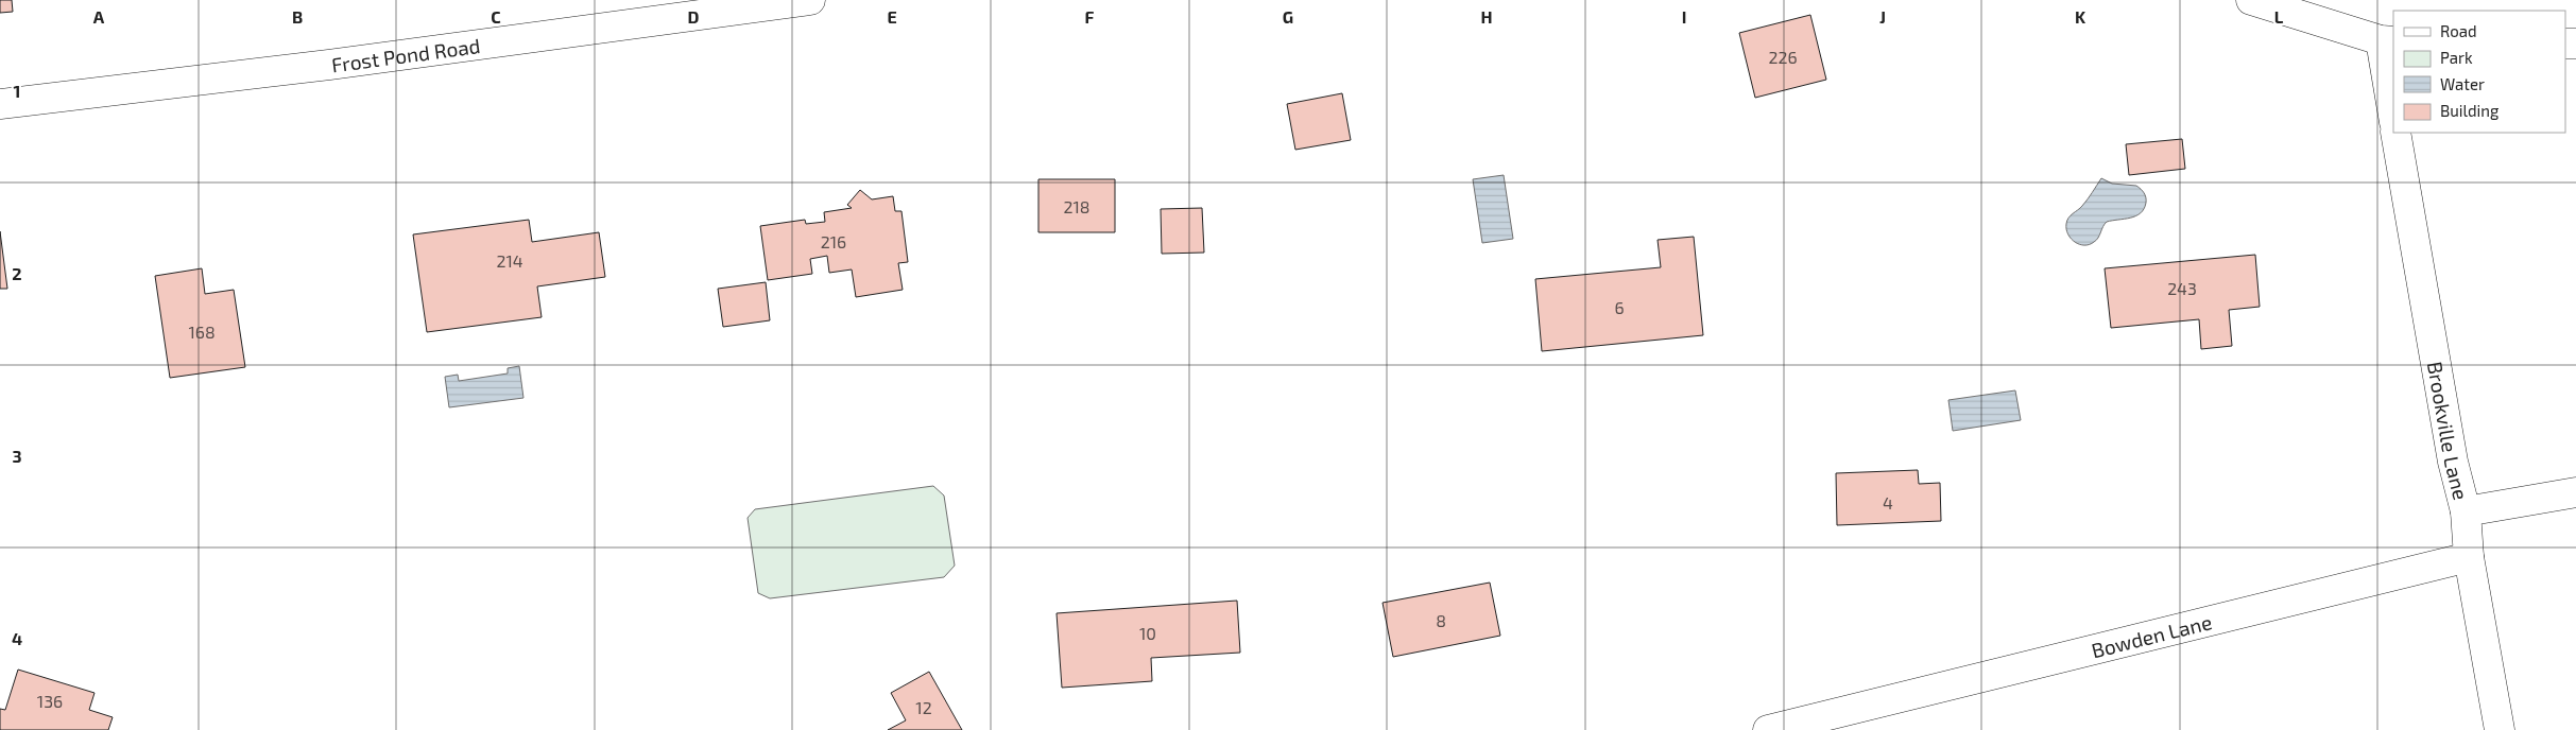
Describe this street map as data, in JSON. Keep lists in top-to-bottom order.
{
  "streets": {
    "street": ["Frost Pond Road", "Brookville Lane", "Bowden Lane"]
  },
  "crossings": [
    ["Brookville Lane", "Bowden Lane"]
  ],
  "house_numbers": [
    "226",
    "218",
    "216",
    "214",
    "243",
    "6",
    "168",
    "4",
    "8",
    "10",
    "136",
    "12"
  ],
  "legend": [
    "Road",
    "Park",
    "Water",
    "Building"
  ],
  "grid": {
    "columns": [
      "A",
      "B",
      "C",
      "D",
      "E",
      "F",
      "G",
      "H",
      "I",
      "J",
      "K",
      "L"
    ],
    "rows": [
      "1",
      "2",
      "3",
      "4"
    ]
  }
}
